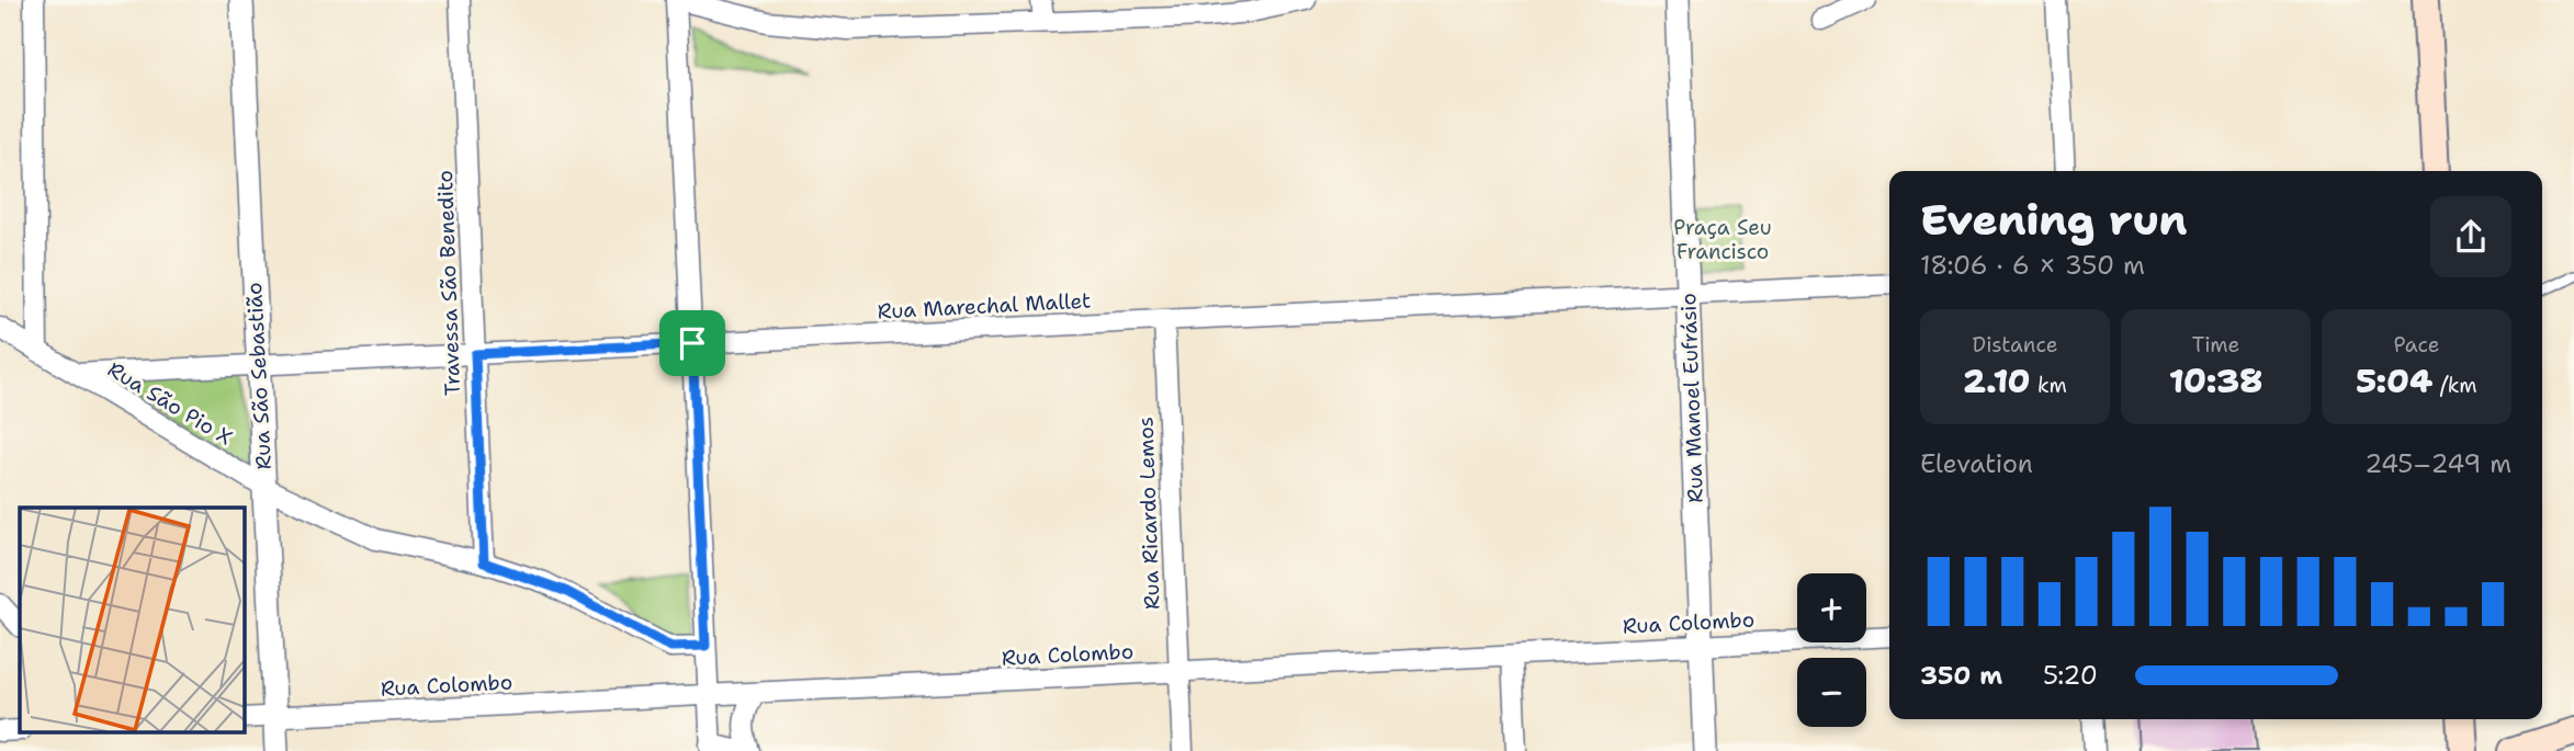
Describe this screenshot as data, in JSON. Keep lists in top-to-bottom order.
{
  "streets": {
    "street": [
      "Travessa São Benedito",
      "Rua Marechal Mallet",
      "Rua São Sebastião",
      "Rua Manoel Eufrásio",
      "Rua São Pio X",
      "Rua Ricardo Lemos",
      "Rua Colombo"
    ]
  },
  "crossings": [
    ["Travessa São Benedito", "Rua Marechal Mallet"],
    ["Travessa São Benedito", "Rua São Pio X"],
    ["Rua Marechal Mallet", "Rua São Sebastião"],
    ["Rua Marechal Mallet", "Rua Manoel Eufrásio"],
    ["Rua Marechal Mallet", "Rua São Pio X"],
    ["Rua Marechal Mallet", "Rua Ricardo Lemos"],
    ["Rua São Sebastião", "Rua São Pio X"],
    ["Rua São Sebastião", "Rua Colombo"],
    ["Rua Manoel Eufrásio", "Rua Colombo"],
    ["Rua Ricardo Lemos", "Rua Colombo"]
  ],
  "parks": ["Praça Seu Francisco"],
  "page": {
    "heading": ["Evening run", "18:06 · 6 × 350 m"],
    "stats": [
      ["Distance", "2.10 km"],
      ["Time", "10:38"],
      ["Pace", "5:04 /km"]
    ],
    "chart": ["Elevation", "245–249 m"],
    "map_buttons": ["+", "−"],
    "list": [
      {
        "name": "350 m",
        "note": "5:20"
      }
    ]
  }
}
